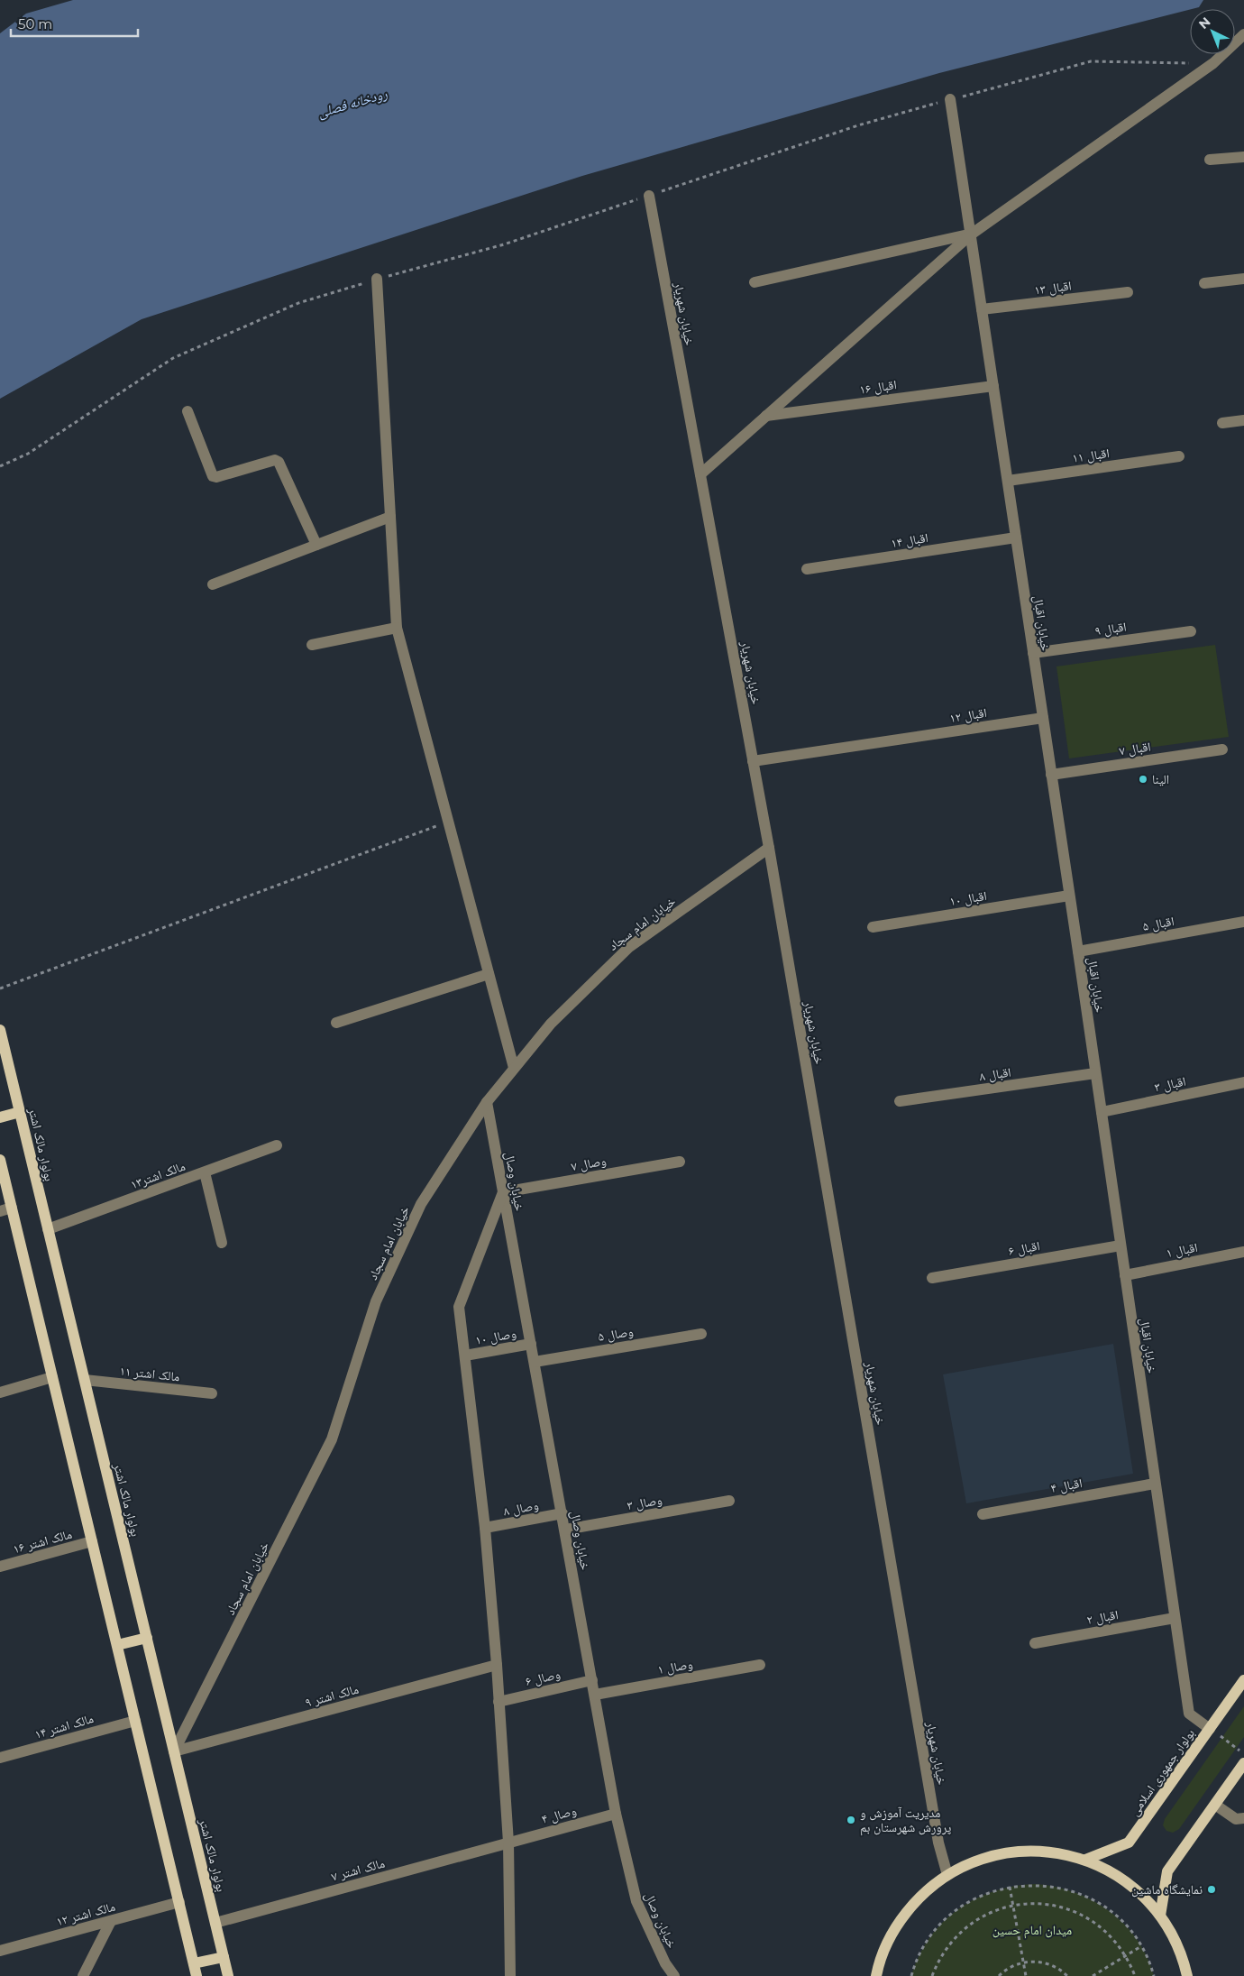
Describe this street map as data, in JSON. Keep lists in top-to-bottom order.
{
  "streets": {
    "main road": ["بولوار مالک اشتر", "بولوار جمهوری اسلامی"],
    "street": [
      "اقبال ۱۳",
      "خیابان شهریار",
      "اقبال ۱۶",
      "اقبال ۱۱",
      "اقبال ۱۴",
      "خیابان اقبال",
      "اقبال ۹",
      "اقبال ۱۲",
      "اقبال ۷",
      "اقبال ۱۰",
      "خیابان امام سجاد",
      "اقبال ۵",
      "اقبال ۸",
      "اقبال ۳",
      "وصال ۷",
      "مالک اشتر۱۳",
      "خیابان وصال",
      "اقبال ۶",
      "اقبال ۱",
      "وصال ۵",
      "وصال ۱۰",
      "مالک اشتر ۱۱",
      "اقبال ۴",
      "وصال ۳",
      "وصال ۸",
      "مالک اشتر ۱۶",
      "اقبال ۲",
      "وصال ۱",
      "وصال ۶",
      "مالک اشتر ۹",
      "مالک اشتر ۱۴",
      "وصال ۴",
      "مالک اشتر ۷",
      "مالک اشتر ۱۲"
    ]
  },
  "crossings": [
    ["اقبال ۱۳", "خیابان اقبال"],
    ["خیابان شهریار", "اقبال ۱۲"],
    ["خیابان شهریار", "خیابان امام سجاد"],
    ["اقبال ۱۶", "خیابان اقبال"],
    ["اقبال ۱۱", "خیابان اقبال"],
    ["اقبال ۱۴", "خیابان اقبال"],
    ["خیابان اقبال", "اقبال ۹"],
    ["خیابان اقبال", "اقبال ۱۲"],
    ["خیابان اقبال", "اقبال ۷"],
    ["خیابان اقبال", "اقبال ۱۰"],
    ["خیابان اقبال", "اقبال ۵"],
    ["خیابان اقبال", "اقبال ۸"],
    ["خیابان اقبال", "اقبال ۳"],
    ["خیابان اقبال", "اقبال ۶"],
    ["خیابان اقبال", "اقبال ۱"],
    ["خیابان اقبال", "اقبال ۴"],
    ["خیابان اقبال", "اقبال ۲"],
    ["خیابان اقبال", "بولوار جمهوری اسلامی"],
    ["خیابان امام سجاد", "بولوار مالک اشتر"],
    ["خیابان امام سجاد", "خیابان وصال"],
    ["خیابان امام سجاد", "مالک اشتر ۹"],
    ["بولوار مالک اشتر", "مالک اشتر۱۳"],
    ["بولوار مالک اشتر", "مالک اشتر ۱۱"],
    ["بولوار مالک اشتر", "مالک اشتر ۹"],
    ["بولوار مالک اشتر", "مالک اشتر ۷"],
    ["وصال ۷", "خیابان وصال"],
    ["خیابان وصال", "وصال ۵"],
    ["خیابان وصال", "وصال ۱۰"],
    ["خیابان وصال", "وصال ۳"],
    ["خیابان وصال", "وصال ۸"],
    ["خیابان وصال", "وصال ۱"],
    ["خیابان وصال", "وصال ۶"],
    ["خیابان وصال", "وصال ۴"],
    ["وصال ۴", "مالک اشتر ۷"]
  ],
  "water": ["رودخانه فصلی"],
  "parks": ["میدان امام حسین"],
  "places": ["الینا", "مدیریت آموزش و پرورش شهرستان بم", "نمایشگاه ماشین"],
  "scale_bar": "50 m",
  "north": "top left"
}
